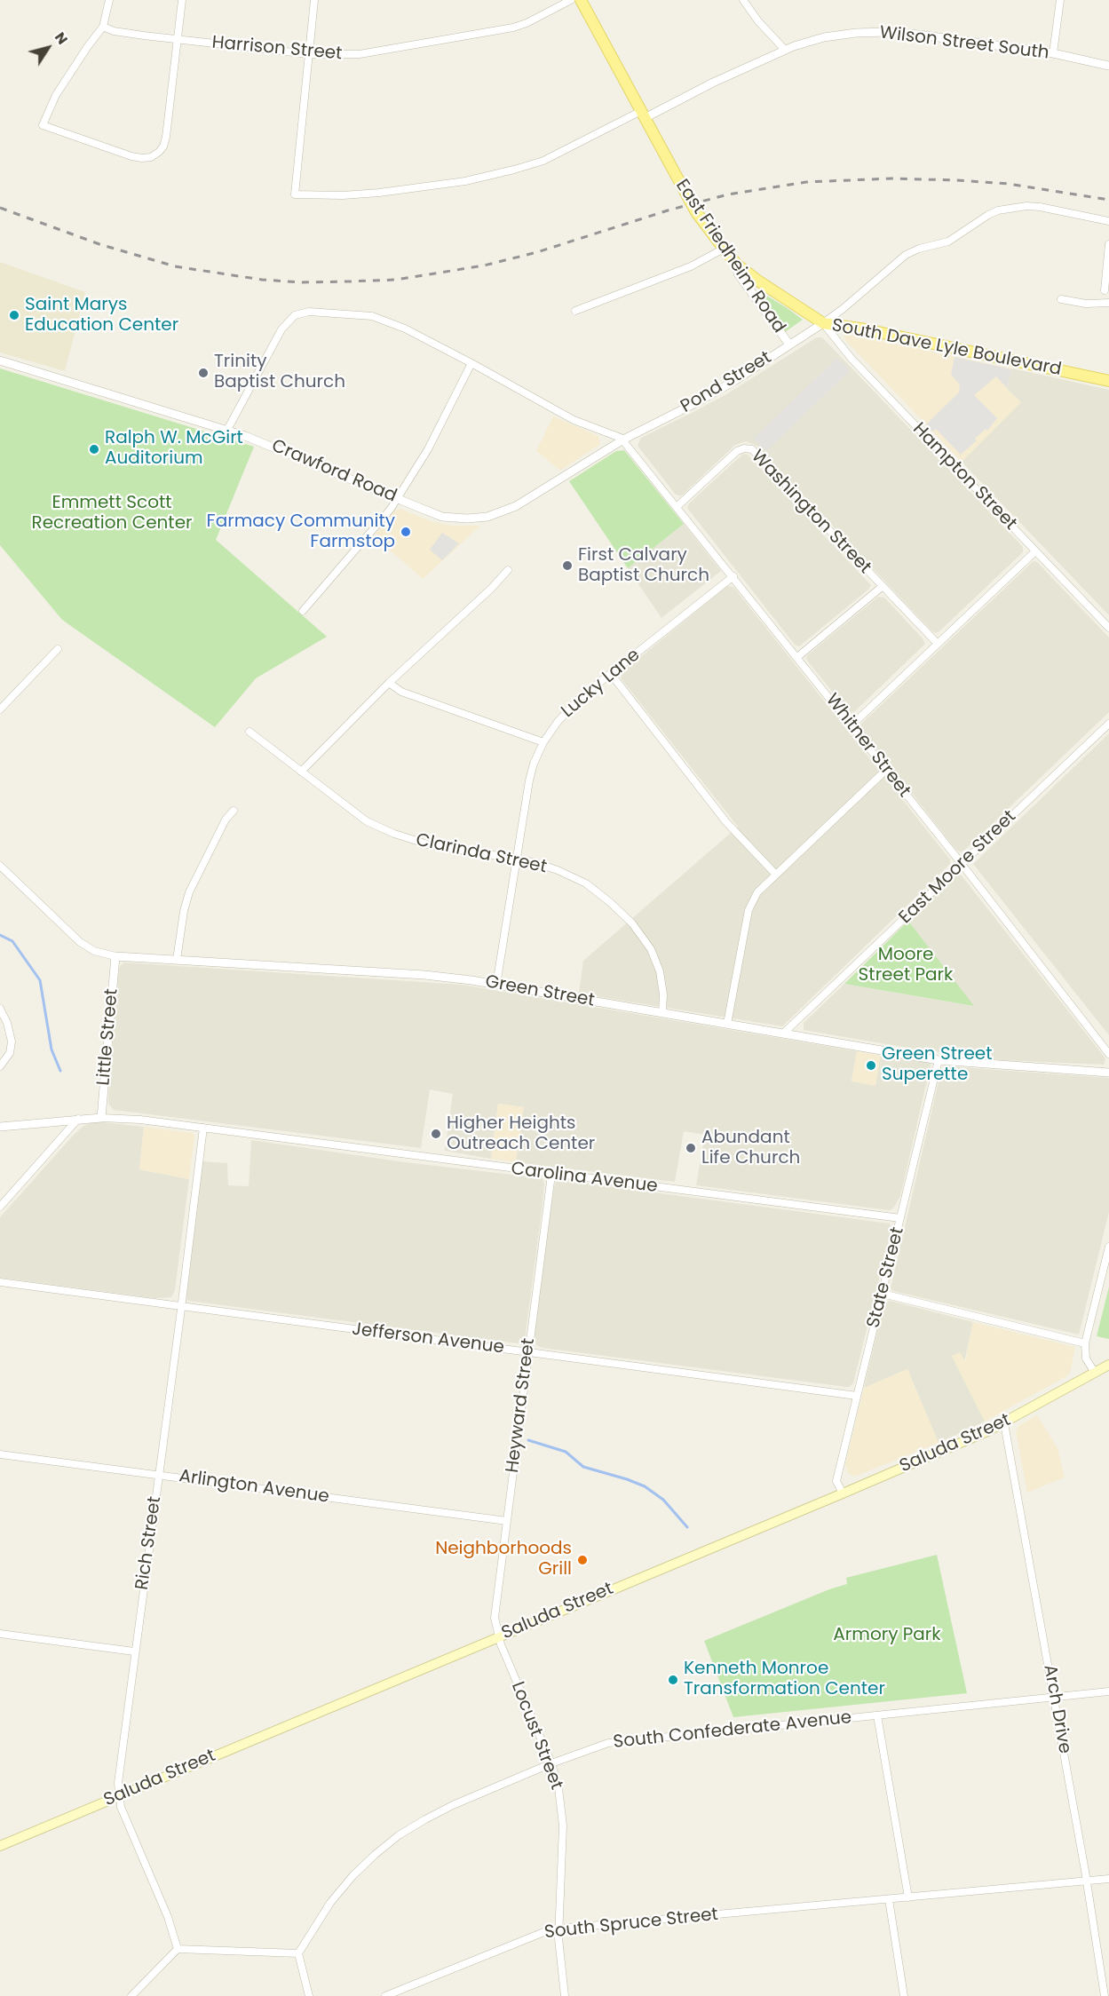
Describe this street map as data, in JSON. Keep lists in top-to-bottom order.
{
  "streets": {
    "main road": ["East Friedheim Road", "South Dave Lyle Boulevard", "Saluda Street"],
    "street": [
      "Wilson Street South",
      "Harrison Street",
      "Pond Street",
      "Crawford Road",
      "Hampton Street",
      "Washington Street",
      "Lucky Lane",
      "Whitner Street",
      "Clarinda Street",
      "East Moore Street",
      "Green Street",
      "Little Street",
      "Carolina Avenue",
      "State Street",
      "Jefferson Avenue",
      "Heyward Street",
      "Arlington Avenue",
      "Rich Street",
      "Arch Drive",
      "South Confederate Avenue",
      "Locust Street",
      "South Spruce Street"
    ]
  },
  "crossings": [
    ["Wilson Street South", "East Friedheim Road"],
    ["East Friedheim Road", "South Dave Lyle Boulevard"],
    ["East Friedheim Road", "Pond Street"],
    ["South Dave Lyle Boulevard", "Pond Street"],
    ["South Dave Lyle Boulevard", "Hampton Street"],
    ["Pond Street", "Crawford Road"],
    ["Pond Street", "Hampton Street"],
    ["Pond Street", "Whitner Street"],
    ["Crawford Road", "Whitner Street"],
    ["Washington Street", "Whitner Street"],
    ["Lucky Lane", "Whitner Street"],
    ["Lucky Lane", "Clarinda Street"],
    ["Lucky Lane", "Green Street"],
    ["Whitner Street", "East Moore Street"],
    ["Clarinda Street", "Green Street"],
    ["East Moore Street", "Green Street"],
    ["Green Street", "Little Street"],
    ["Green Street", "State Street"],
    ["Little Street", "Carolina Avenue"],
    ["Carolina Avenue", "State Street"],
    ["Carolina Avenue", "Heyward Street"],
    ["Carolina Avenue", "Rich Street"],
    ["State Street", "Jefferson Avenue"],
    ["State Street", "Saluda Street"],
    ["Jefferson Avenue", "Heyward Street"],
    ["Jefferson Avenue", "Rich Street"],
    ["Heyward Street", "Saluda Street"],
    ["Heyward Street", "Arlington Avenue"],
    ["Heyward Street", "Locust Street"],
    ["Saluda Street", "Rich Street"],
    ["Saluda Street", "Arch Drive"],
    ["Saluda Street", "Locust Street"],
    ["Arlington Avenue", "Rich Street"],
    ["Arch Drive", "South Confederate Avenue"],
    ["South Confederate Avenue", "Locust Street"],
    ["Locust Street", "South Spruce Street"]
  ],
  "parks": ["Emmett Scott Recreation Center", "Moore Street Park", "Armory Park"],
  "places": [
    "Saint Marys Education Center",
    "Trinity Baptist Church",
    "Ralph W. McGirt Auditorium",
    "Farmacy Community Farmstop",
    "First Calvary Baptist Church",
    "Green Street Superette",
    "Higher Heights Outreach Center",
    "Abundant Life Church",
    "Neighborhoods Grill",
    "Kenneth Monroe Transformation Center"
  ],
  "north": "top right"
}
